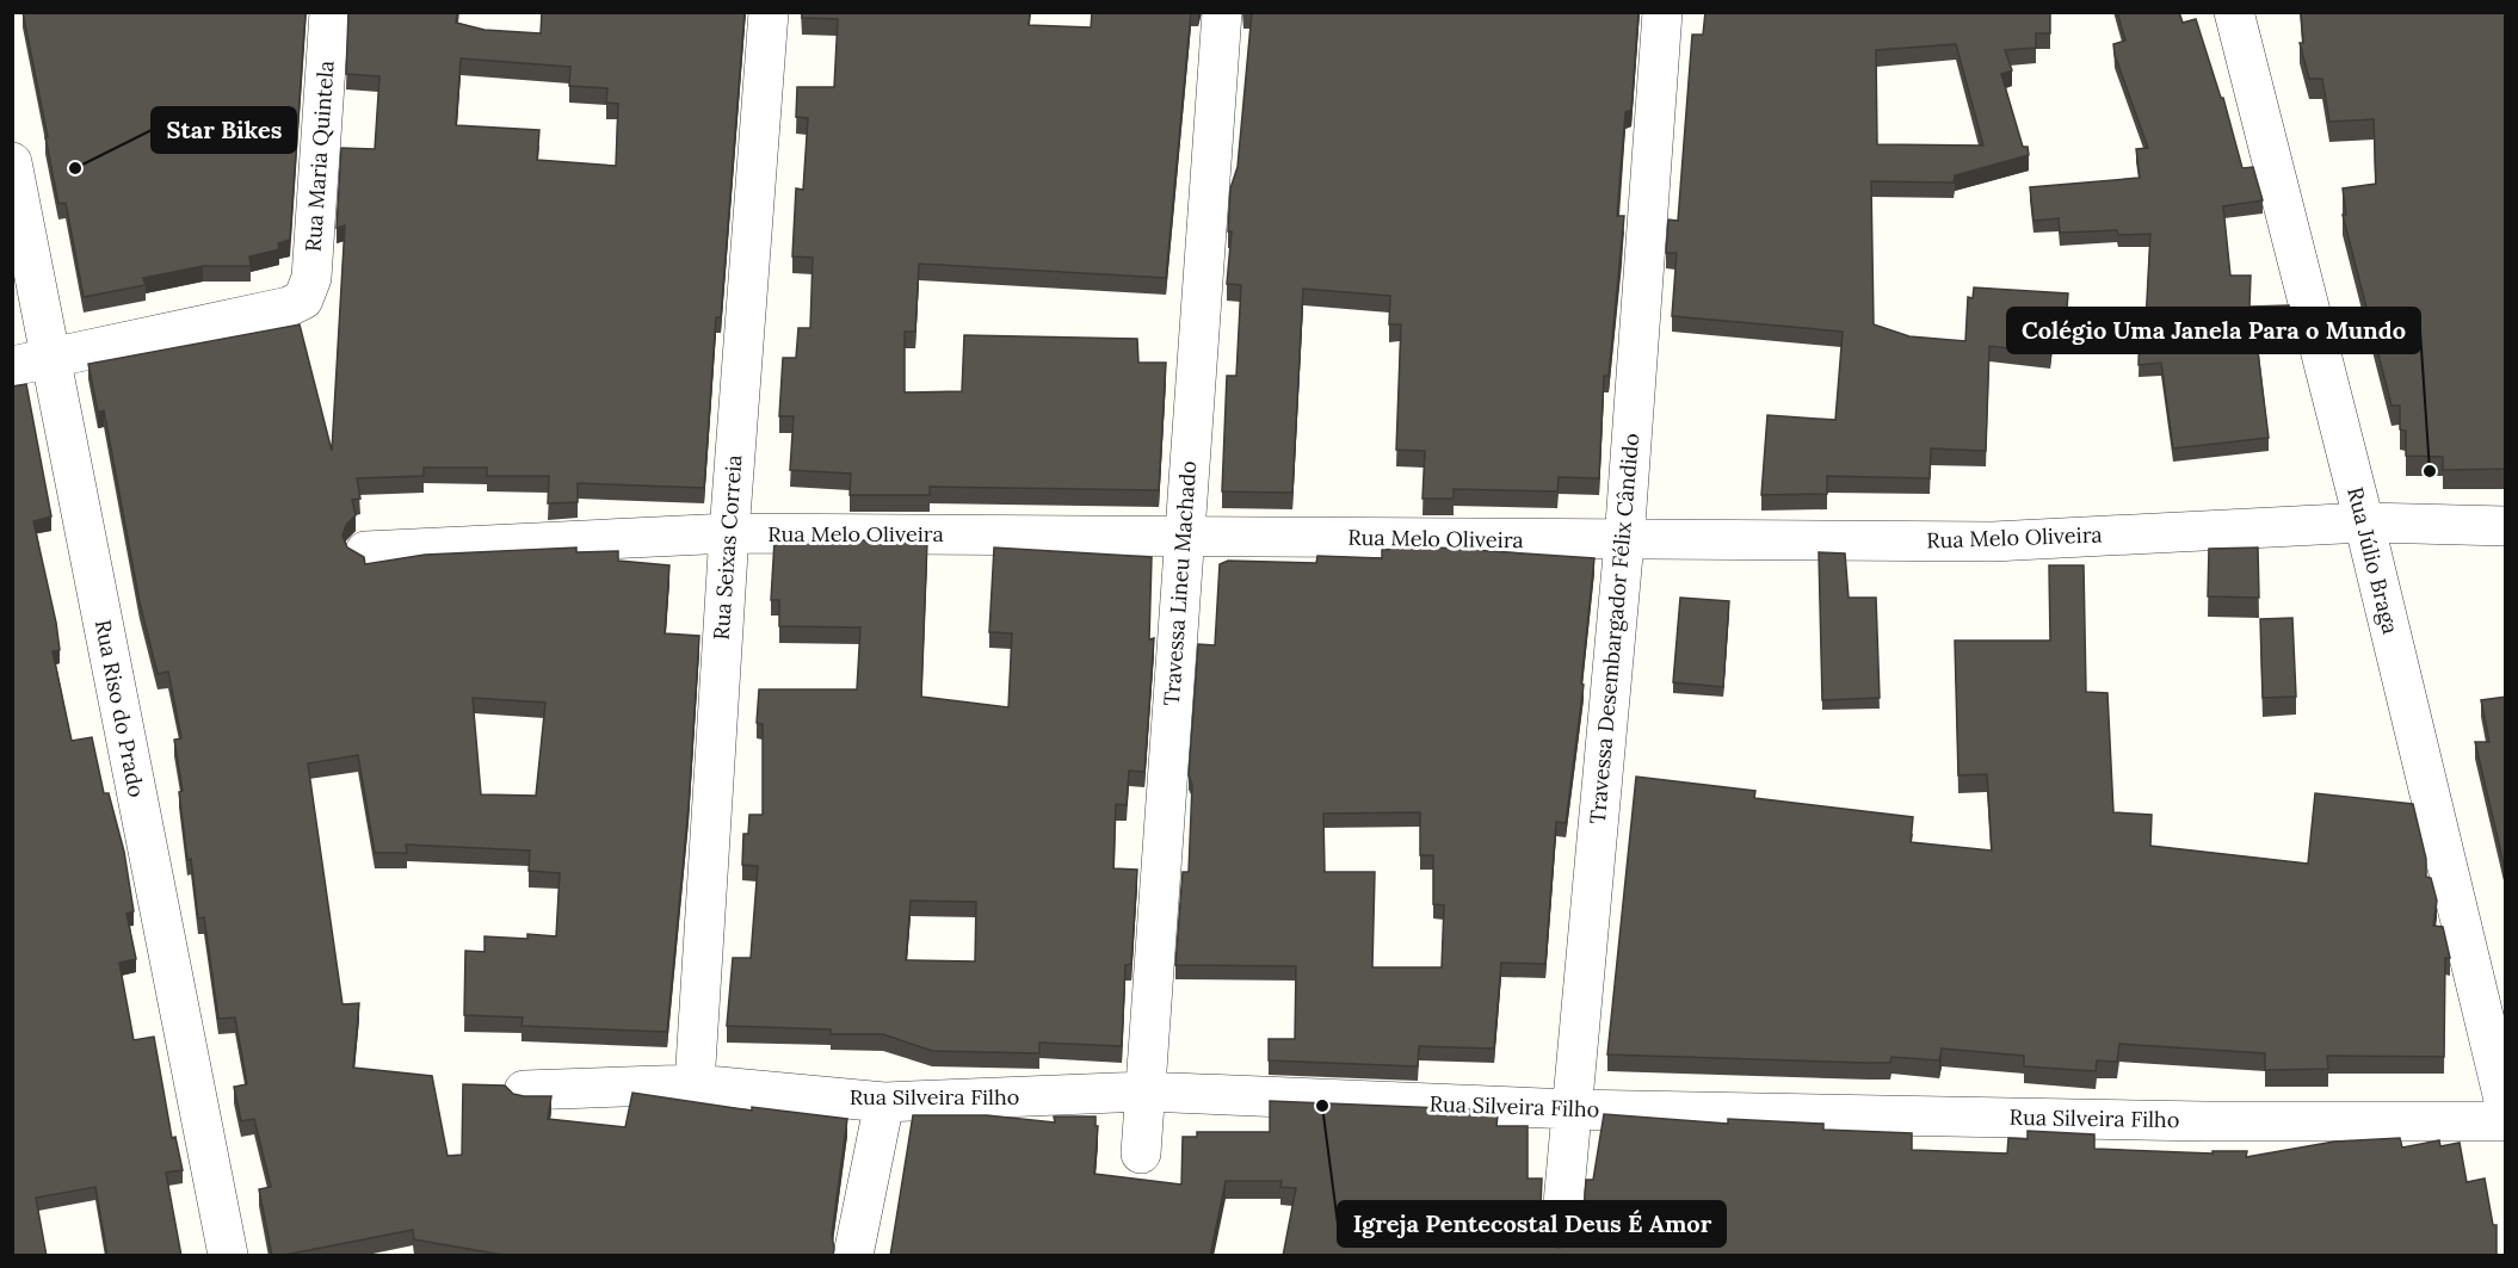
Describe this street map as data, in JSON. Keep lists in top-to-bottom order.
{
  "streets": {
    "street": [
      "Rua Maria Quintela",
      "Rua Melo Oliveira",
      "Rua Seixas Correia",
      "Rua Júlio Braga",
      "Travessa Lineu Machado",
      "Travessa Desembargador Félix Cândido",
      "Rua Riso do Prado",
      "Rua Silveira Filho"
    ]
  },
  "crossings": [
    ["Rua Maria Quintela", "Rua Riso do Prado"],
    ["Rua Melo Oliveira", "Rua Seixas Correia"],
    ["Rua Melo Oliveira", "Rua Júlio Braga"],
    ["Rua Melo Oliveira", "Travessa Lineu Machado"],
    ["Rua Melo Oliveira", "Travessa Desembargador Félix Cândido"],
    ["Rua Seixas Correia", "Rua Silveira Filho"],
    ["Travessa Lineu Machado", "Rua Silveira Filho"],
    ["Travessa Desembargador Félix Cândido", "Rua Silveira Filho"]
  ],
  "places": ["Star Bikes", "Colégio Uma Janela Para o Mundo", "Igreja Pentecostal Deus É Amor"]
}
